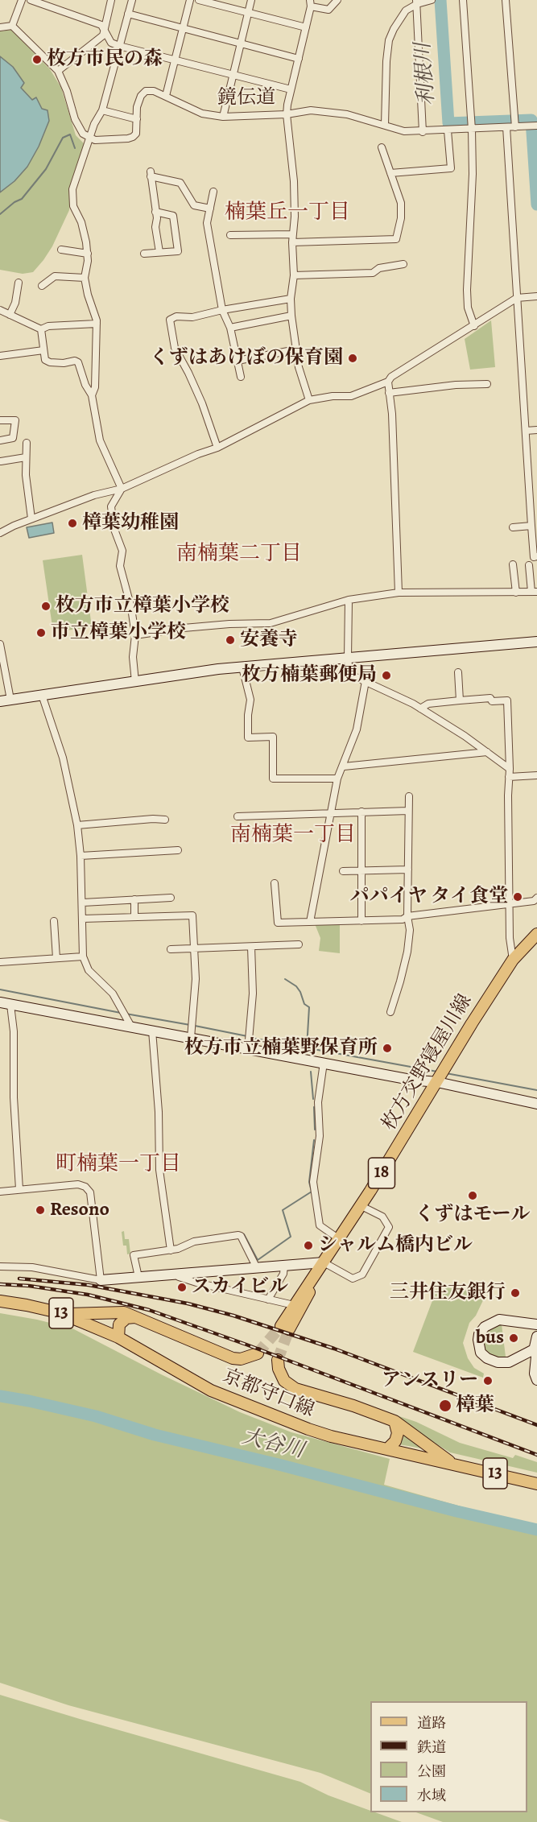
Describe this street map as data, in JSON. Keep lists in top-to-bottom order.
{
  "streets": {
    "main road": [
      "枚方交野寝屋川線",
      "18",
      "13",
      "京都守口線"
    ],
    "street": ["鏡伝道"]
  },
  "districts": [
    "楠葉丘一丁目",
    "南楠葉二丁目",
    "南楠葉一丁目",
    "町楠葉一丁目"
  ],
  "water": ["利根川", "大谷川"],
  "places": [
    "枚方市民の森",
    "くずはあけぼの保育園",
    "樟葉幼稚園",
    "枚方市立樟葉小学校",
    "市立樟葉小学校",
    "安養寺",
    "枚方楠葉郵便局",
    "パパイヤ タイ食堂",
    "枚方市立楠葉野保育所",
    "くずはモール",
    "Resono",
    "シャルム橋内ビル",
    "スカイビル",
    "三井住友銀行",
    "bus",
    "アンスリー",
    "樟葉"
  ],
  "legend": [
    "道路",
    "鉄道",
    "公園",
    "水域"
  ]
}
